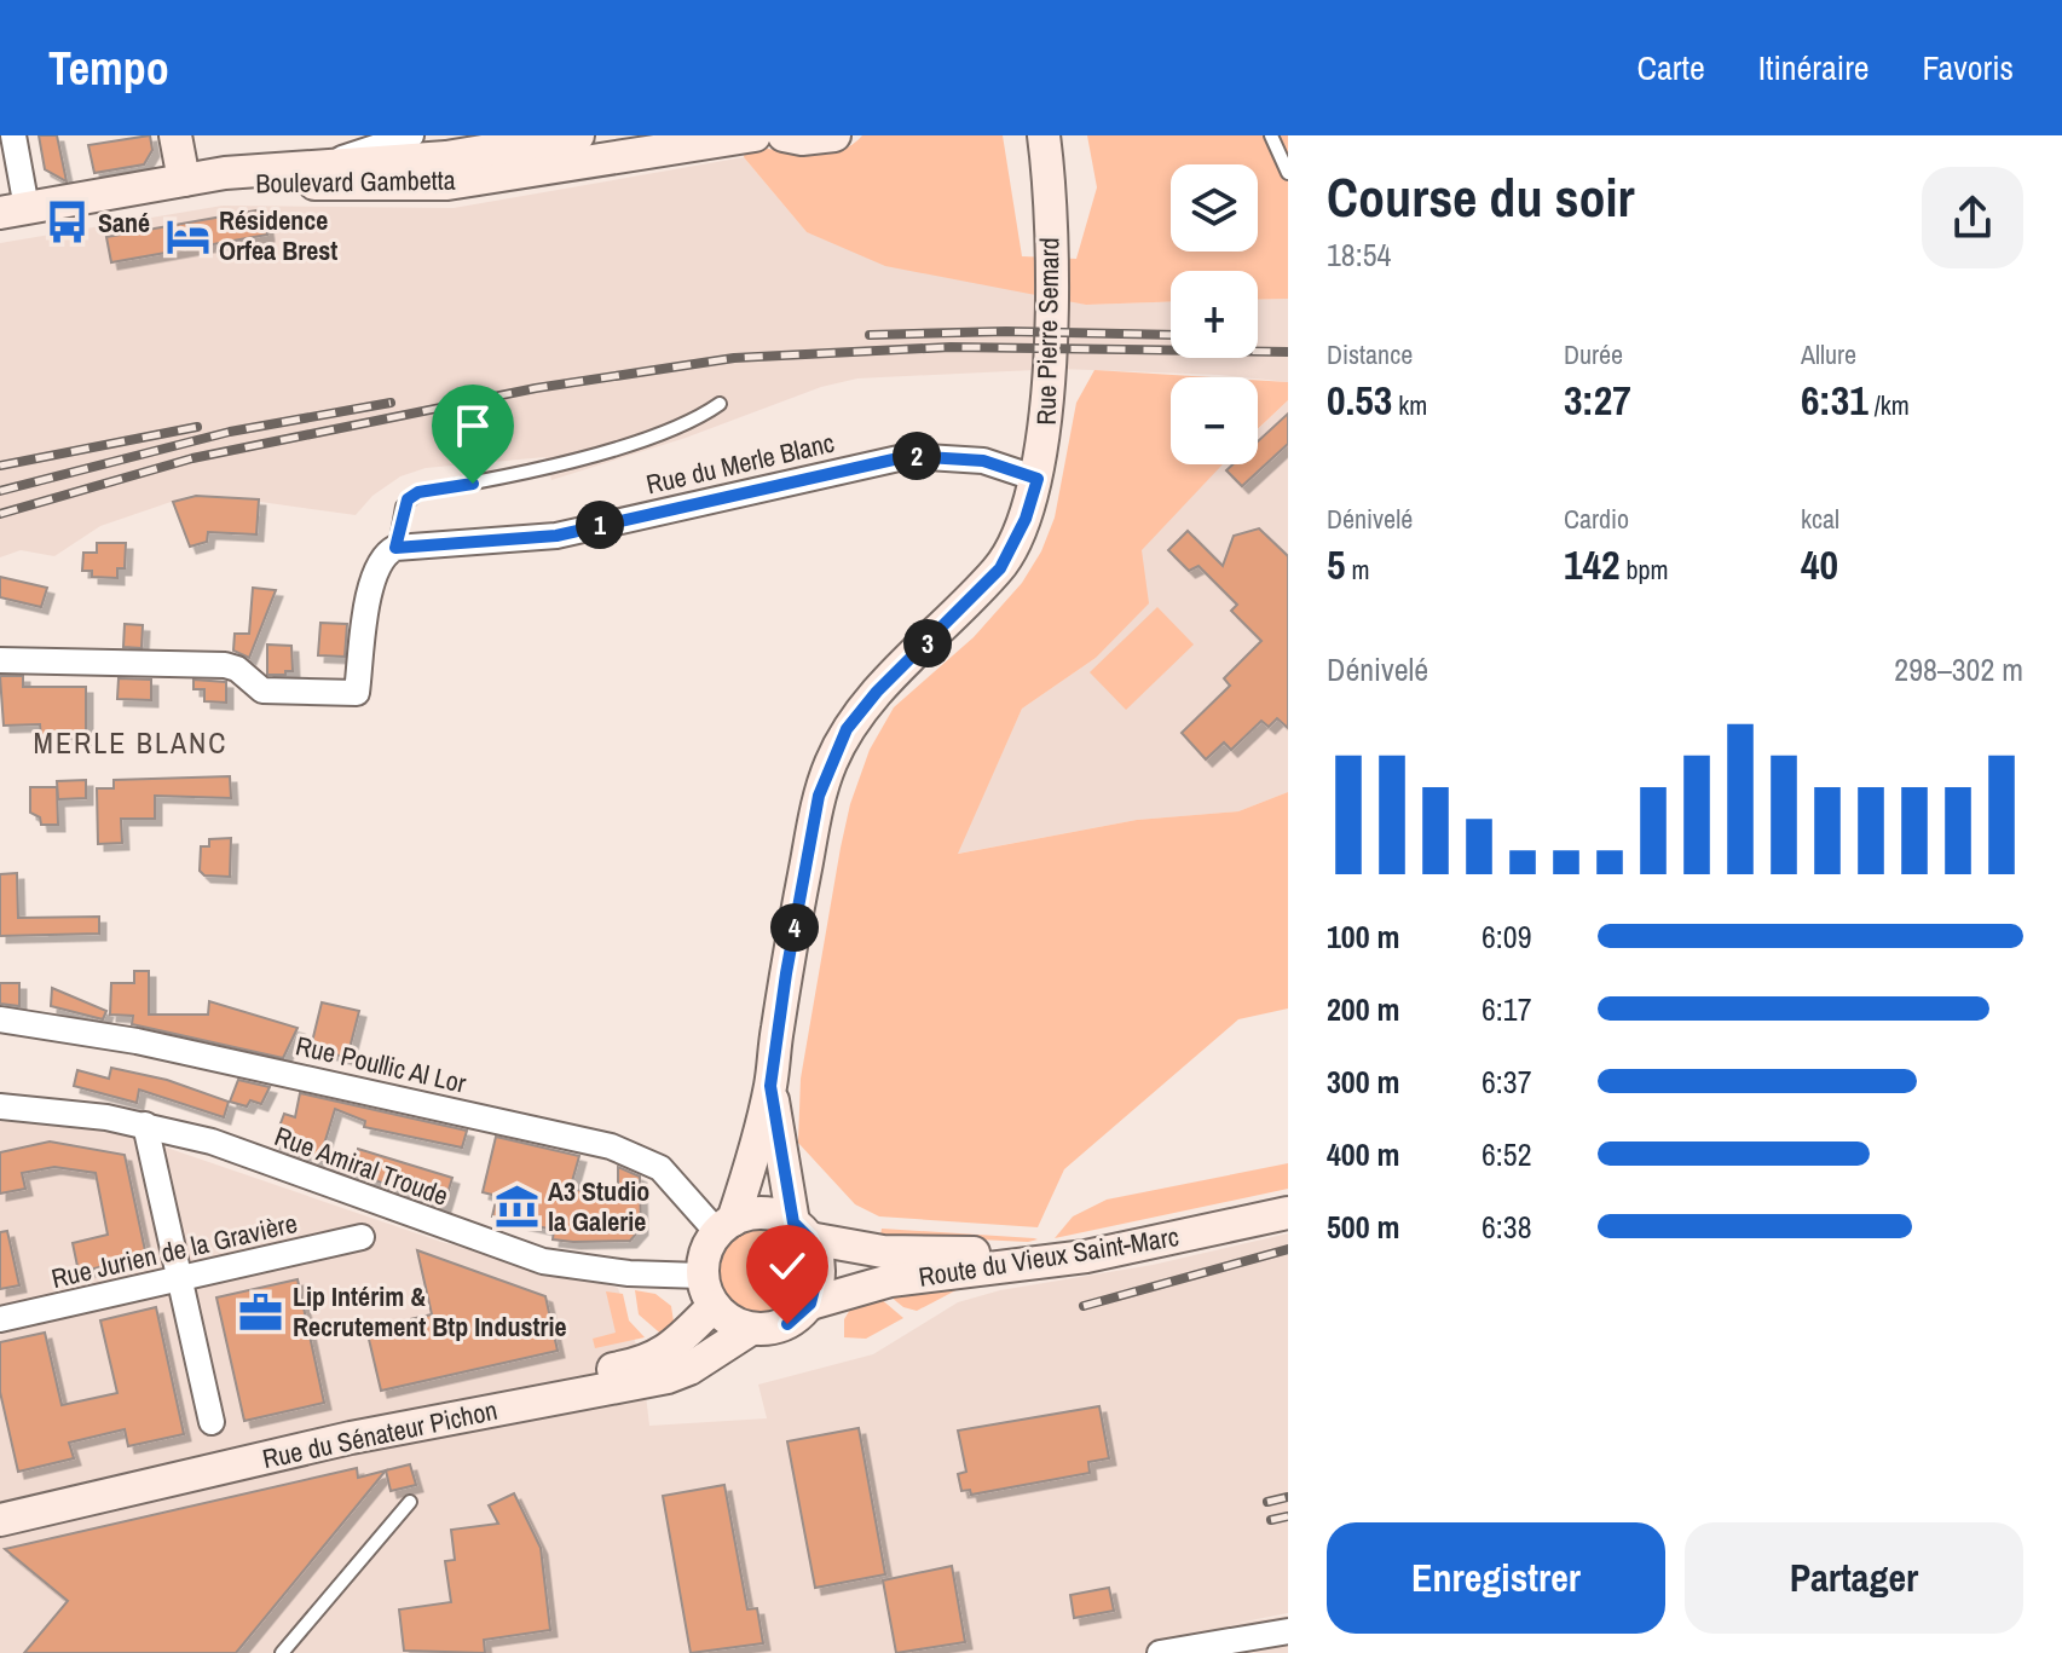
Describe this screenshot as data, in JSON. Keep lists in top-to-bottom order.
{
  "streets": {
    "main road": [
      "Boulevard Gambetta",
      "Rue Pierre Semard",
      "Route du Vieux Saint-Marc",
      "Rue du Sénateur Pichon"
    ],
    "street": [
      "Rue du Merle Blanc",
      "Rue Poullic Al Lor",
      "Rue Amiral Troude",
      "Rue Jurien de la Gravière"
    ]
  },
  "crossings": [
    ["Rue Pierre Semard", "Rue du Merle Blanc"],
    ["Rue Pierre Semard", "Rue Poullic Al Lor"],
    ["Rue Pierre Semard", "Rue Amiral Troude"],
    ["Rue Pierre Semard", "Route du Vieux Saint-Marc"],
    ["Rue Pierre Semard", "Rue du Sénateur Pichon"],
    ["Rue Poullic Al Lor", "Rue Amiral Troude"],
    ["Rue Poullic Al Lor", "Route du Vieux Saint-Marc"],
    ["Rue Poullic Al Lor", "Rue du Sénateur Pichon"],
    ["Rue Amiral Troude", "Route du Vieux Saint-Marc"],
    ["Rue Amiral Troude", "Rue du Sénateur Pichon"],
    ["Route du Vieux Saint-Marc", "Rue du Sénateur Pichon"]
  ],
  "districts": ["MERLE BLANC"],
  "places": {
    "bus stop": ["Sané"],
    "hotel": ["Résidence Orfea Brest"],
    "museum": ["A3 Studio la Galerie"],
    "office": ["Lip Intérim & Recrutement Btp Industrie"]
  },
  "page": {
    "header": "Tempo",
    "nav": ["Carte", "Itinéraire", "Favoris"],
    "heading": ["Course du soir", "18:54"],
    "map_buttons": ["+", "−"],
    "stats": [
      ["Distance", "0.53 km"],
      ["Durée", "3:27"],
      ["Allure", "6:31 /km"],
      ["Dénivelé", "5 m"],
      ["Cardio", "142 bpm"],
      ["kcal", "40"]
    ],
    "pins": [
      "2",
      "1",
      "3",
      "4"
    ],
    "chart": ["Dénivelé", "298–302 m"],
    "list": [
      {
        "name": "100 m",
        "note": "6:09"
      },
      {
        "name": "200 m",
        "note": "6:17"
      },
      {
        "name": "300 m",
        "note": "6:37"
      },
      {
        "name": "400 m",
        "note": "6:52"
      },
      {
        "name": "500 m",
        "note": "6:38"
      }
    ],
    "buttons": ["Enregistrer", "Partager"]
  }
}
